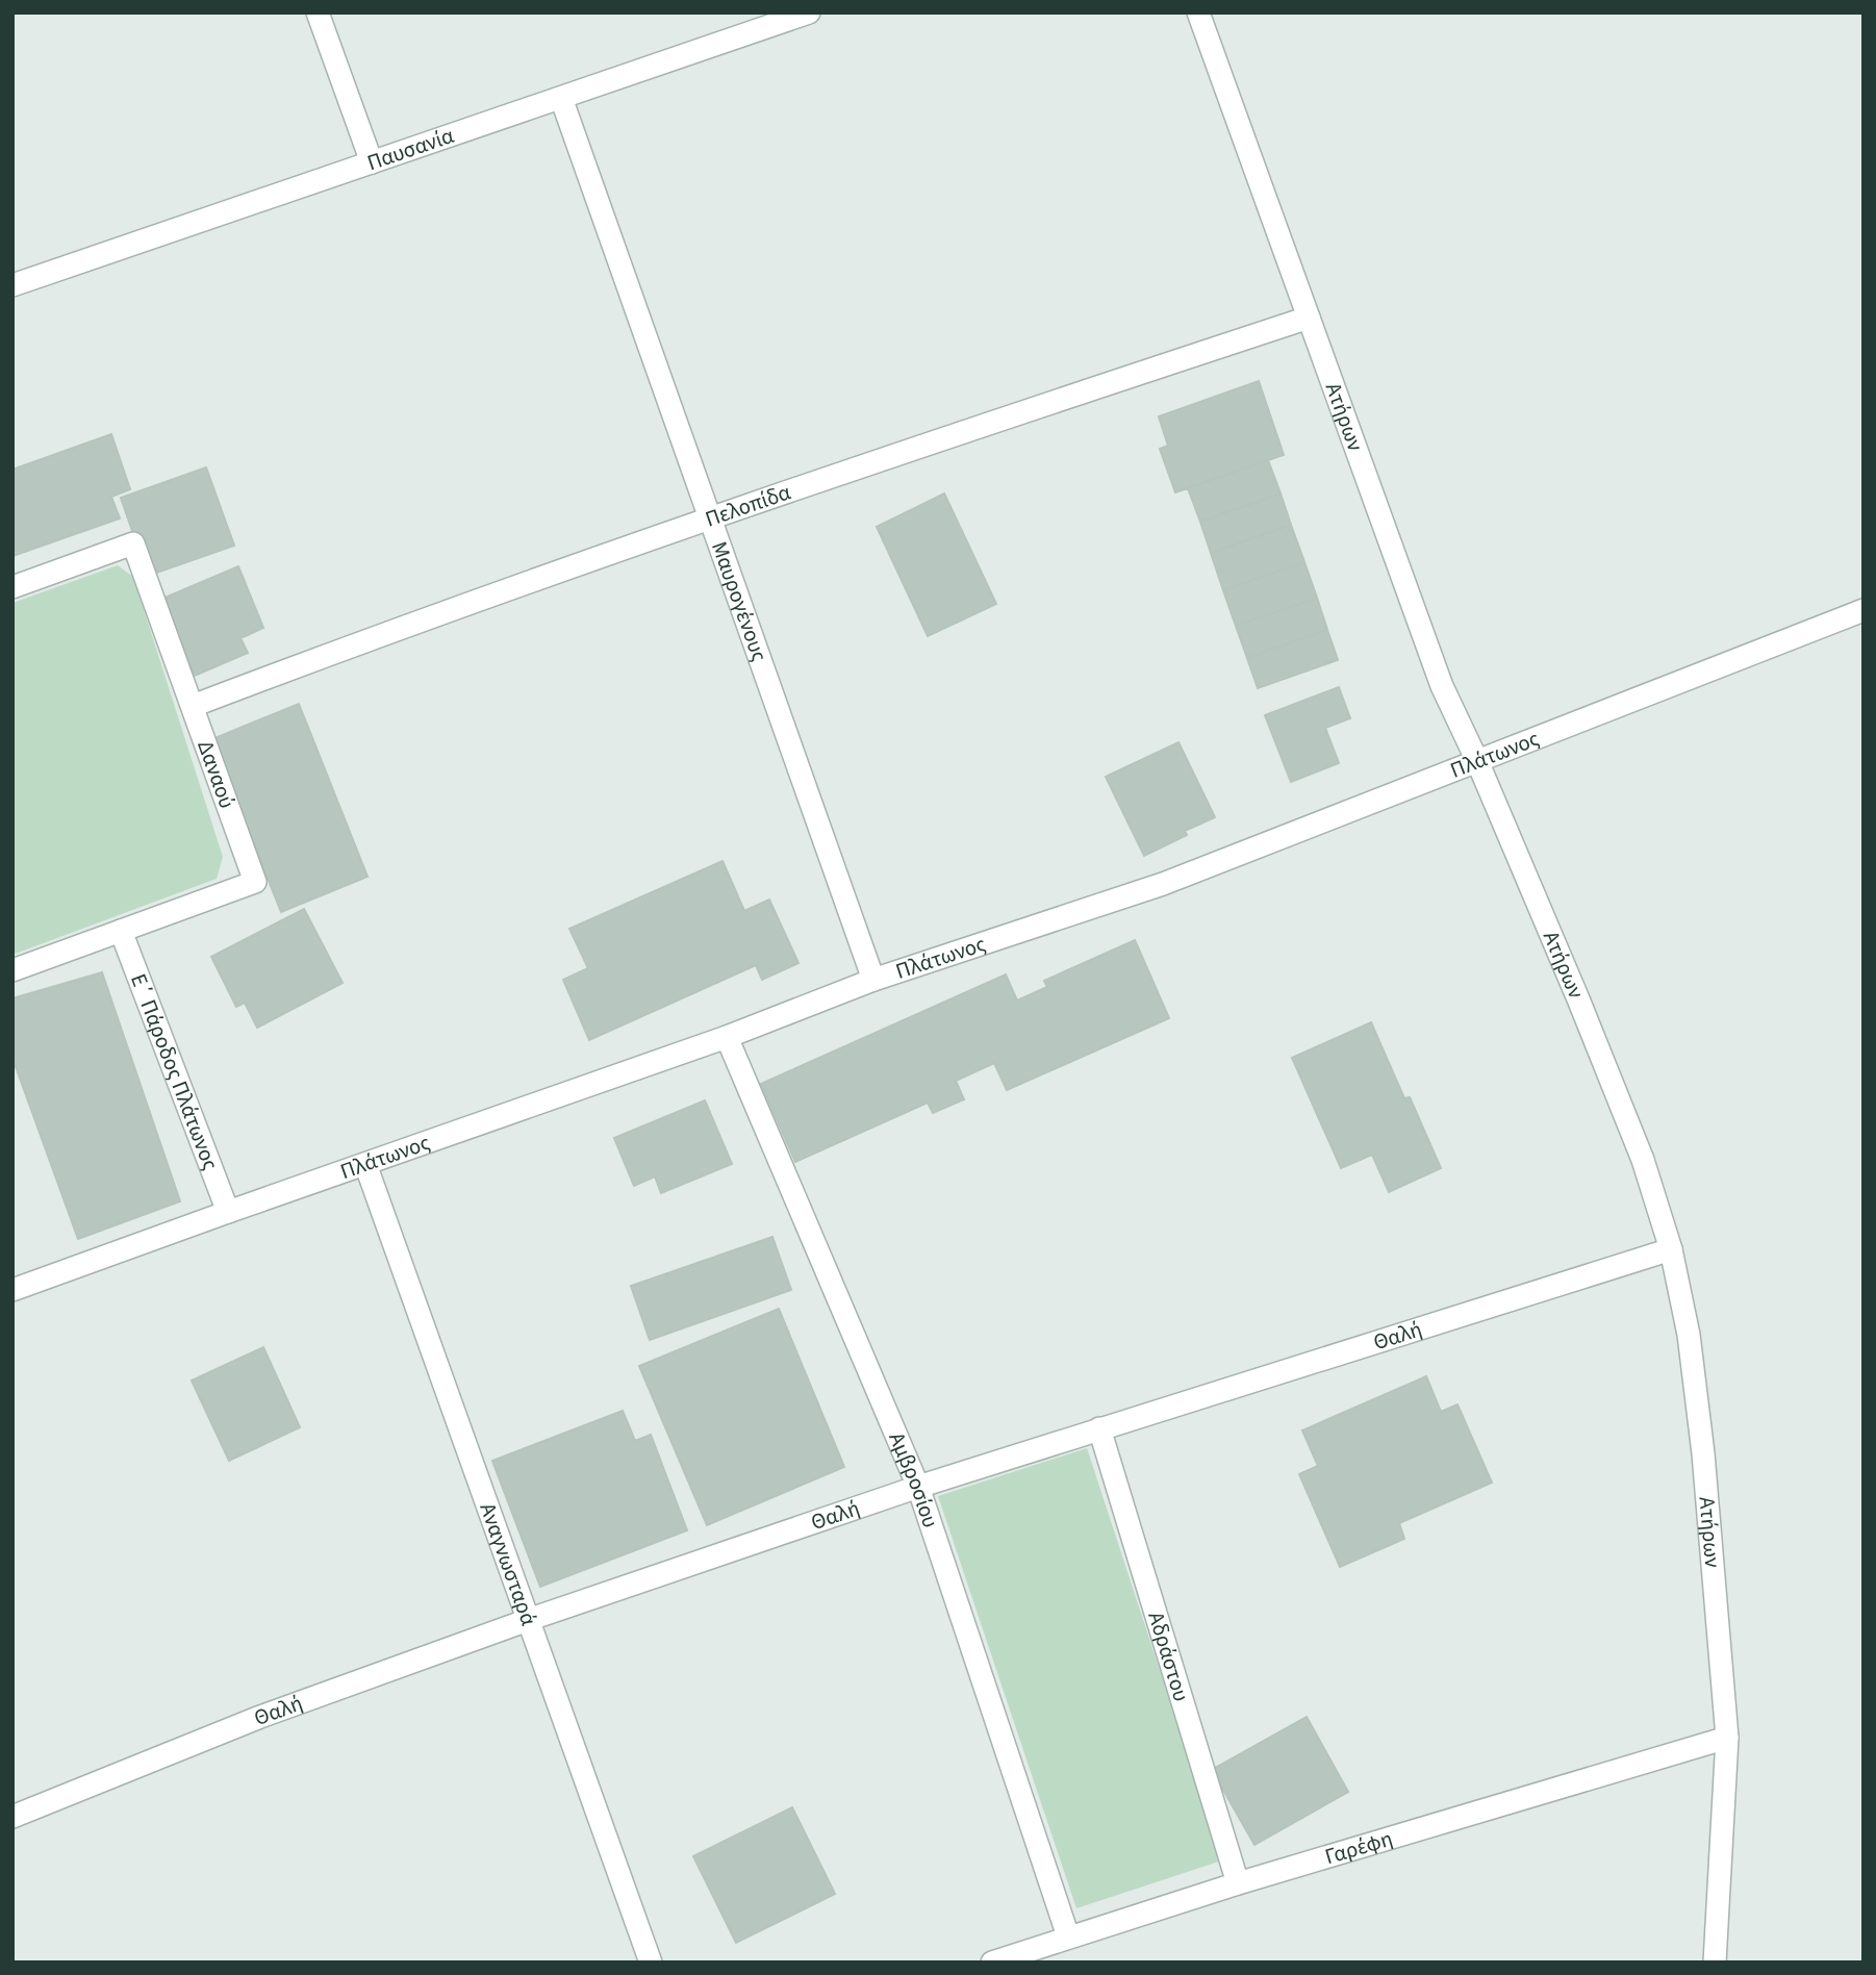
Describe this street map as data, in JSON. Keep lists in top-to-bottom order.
{
  "streets": {
    "street": [
      "Παυσανία",
      "Ατήρων",
      "Πελοπίδα",
      "Μαυρογένους",
      "Πλάτωνος",
      "Δαναού",
      "Ε΄ Πάροδος Πλάτωνος",
      "Θαλή",
      "Αμβροσίου",
      "Αναγνωσταρά",
      "Αδράστου",
      "Γαρέφη"
    ]
  },
  "crossings": [
    ["Παυσανία", "Μαυρογένους"],
    ["Ατήρων", "Πελοπίδα"],
    ["Ατήρων", "Πλάτωνος"],
    ["Ατήρων", "Θαλή"],
    ["Ατήρων", "Γαρέφη"],
    ["Πελοπίδα", "Μαυρογένους"],
    ["Πελοπίδα", "Δαναού"],
    ["Μαυρογένους", "Πλάτωνος"],
    ["Πλάτωνος", "Ε΄ Πάροδος Πλάτωνος"],
    ["Πλάτωνος", "Αμβροσίου"],
    ["Πλάτωνος", "Αναγνωσταρά"],
    ["Δαναού", "Ε΄ Πάροδος Πλάτωνος"],
    ["Θαλή", "Αμβροσίου"],
    ["Θαλή", "Αναγνωσταρά"],
    ["Θαλή", "Αδράστου"],
    ["Αμβροσίου", "Γαρέφη"],
    ["Αδράστου", "Γαρέφη"]
  ]
}
